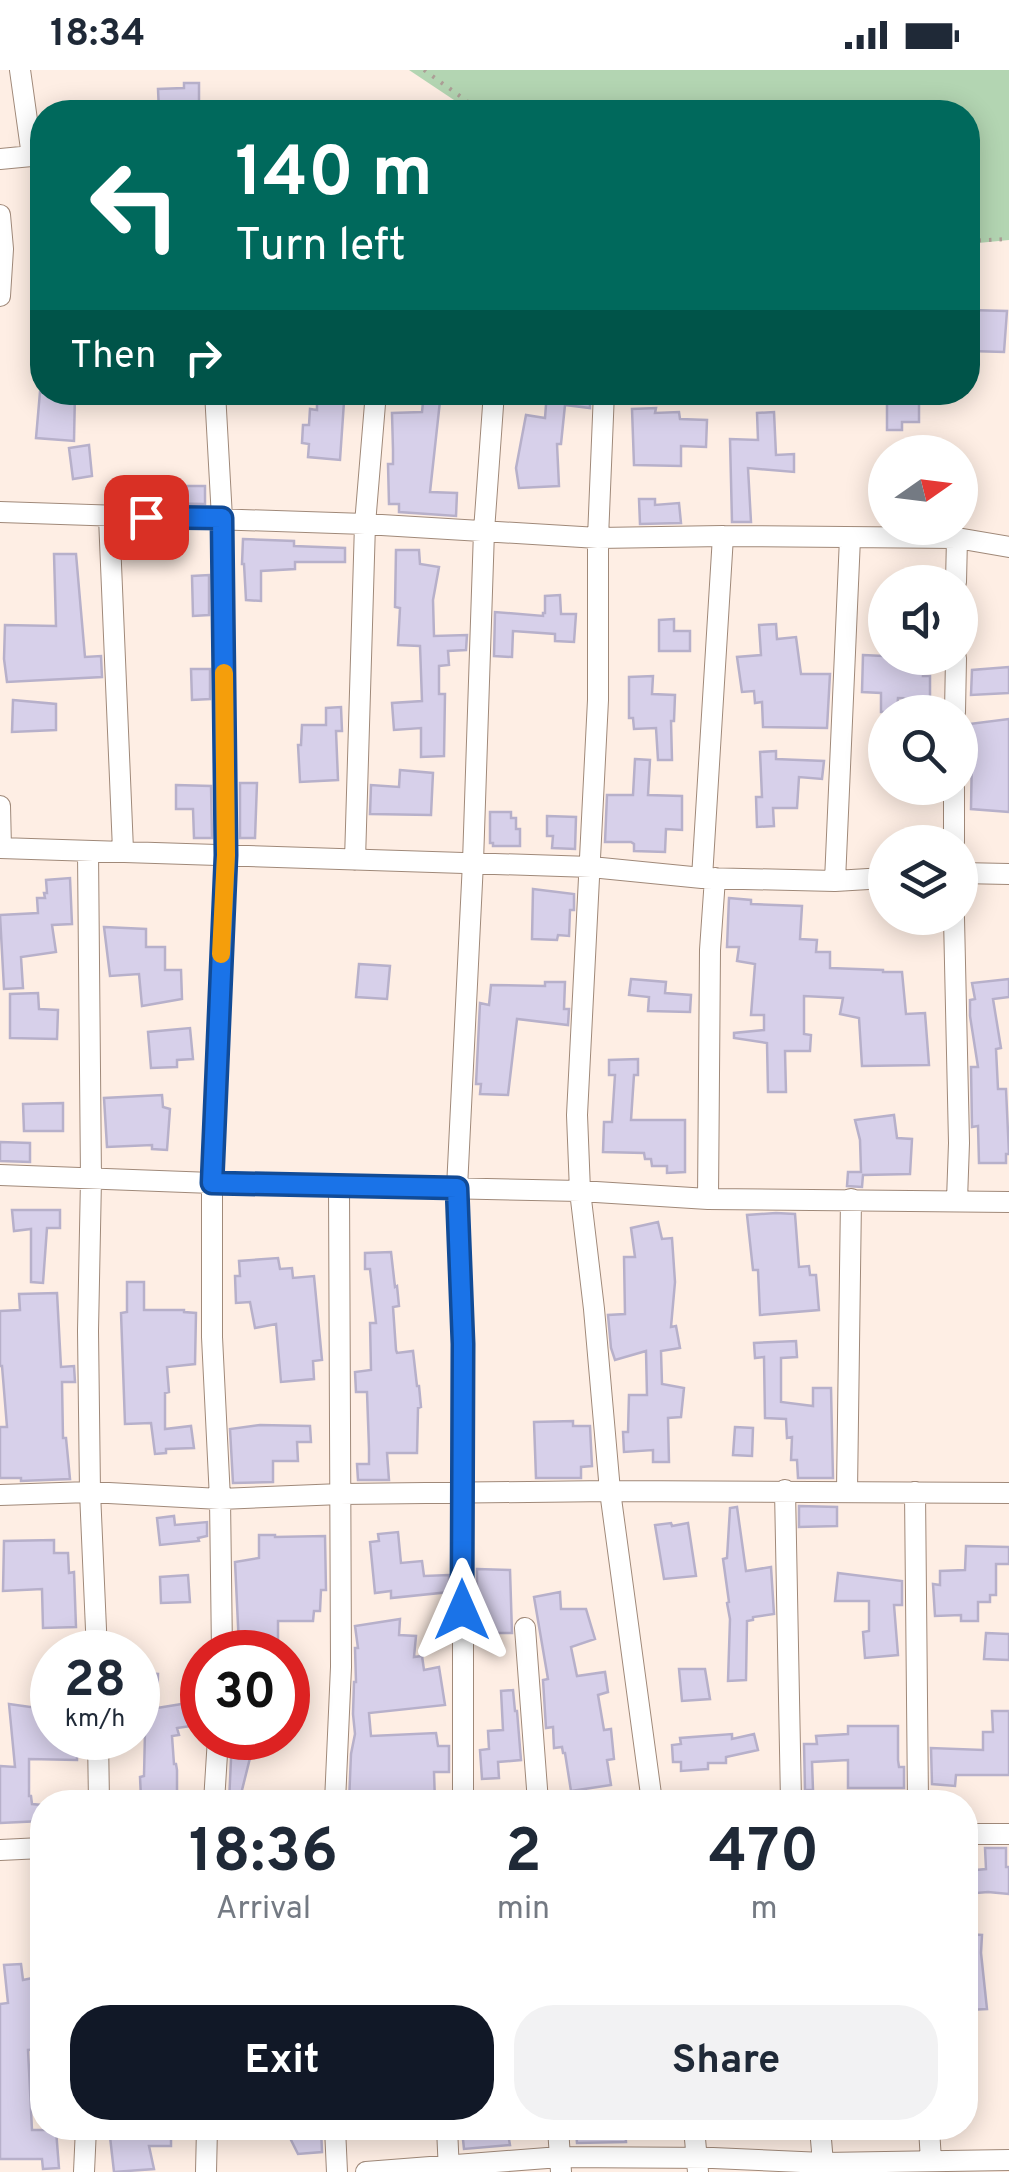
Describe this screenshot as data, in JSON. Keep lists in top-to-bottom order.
{
  "north": "right",
  "page": {
    "status": "18:34",
    "turn": ["140 m", "Turn left"],
    "then": "Then",
    "speed": "28 km/h",
    "limit": "30",
    "eta": [
      "18:36",
      "Arrival",
      "2",
      "min",
      "470",
      "m"
    ],
    "buttons": ["Exit", "Share"]
  }
}
